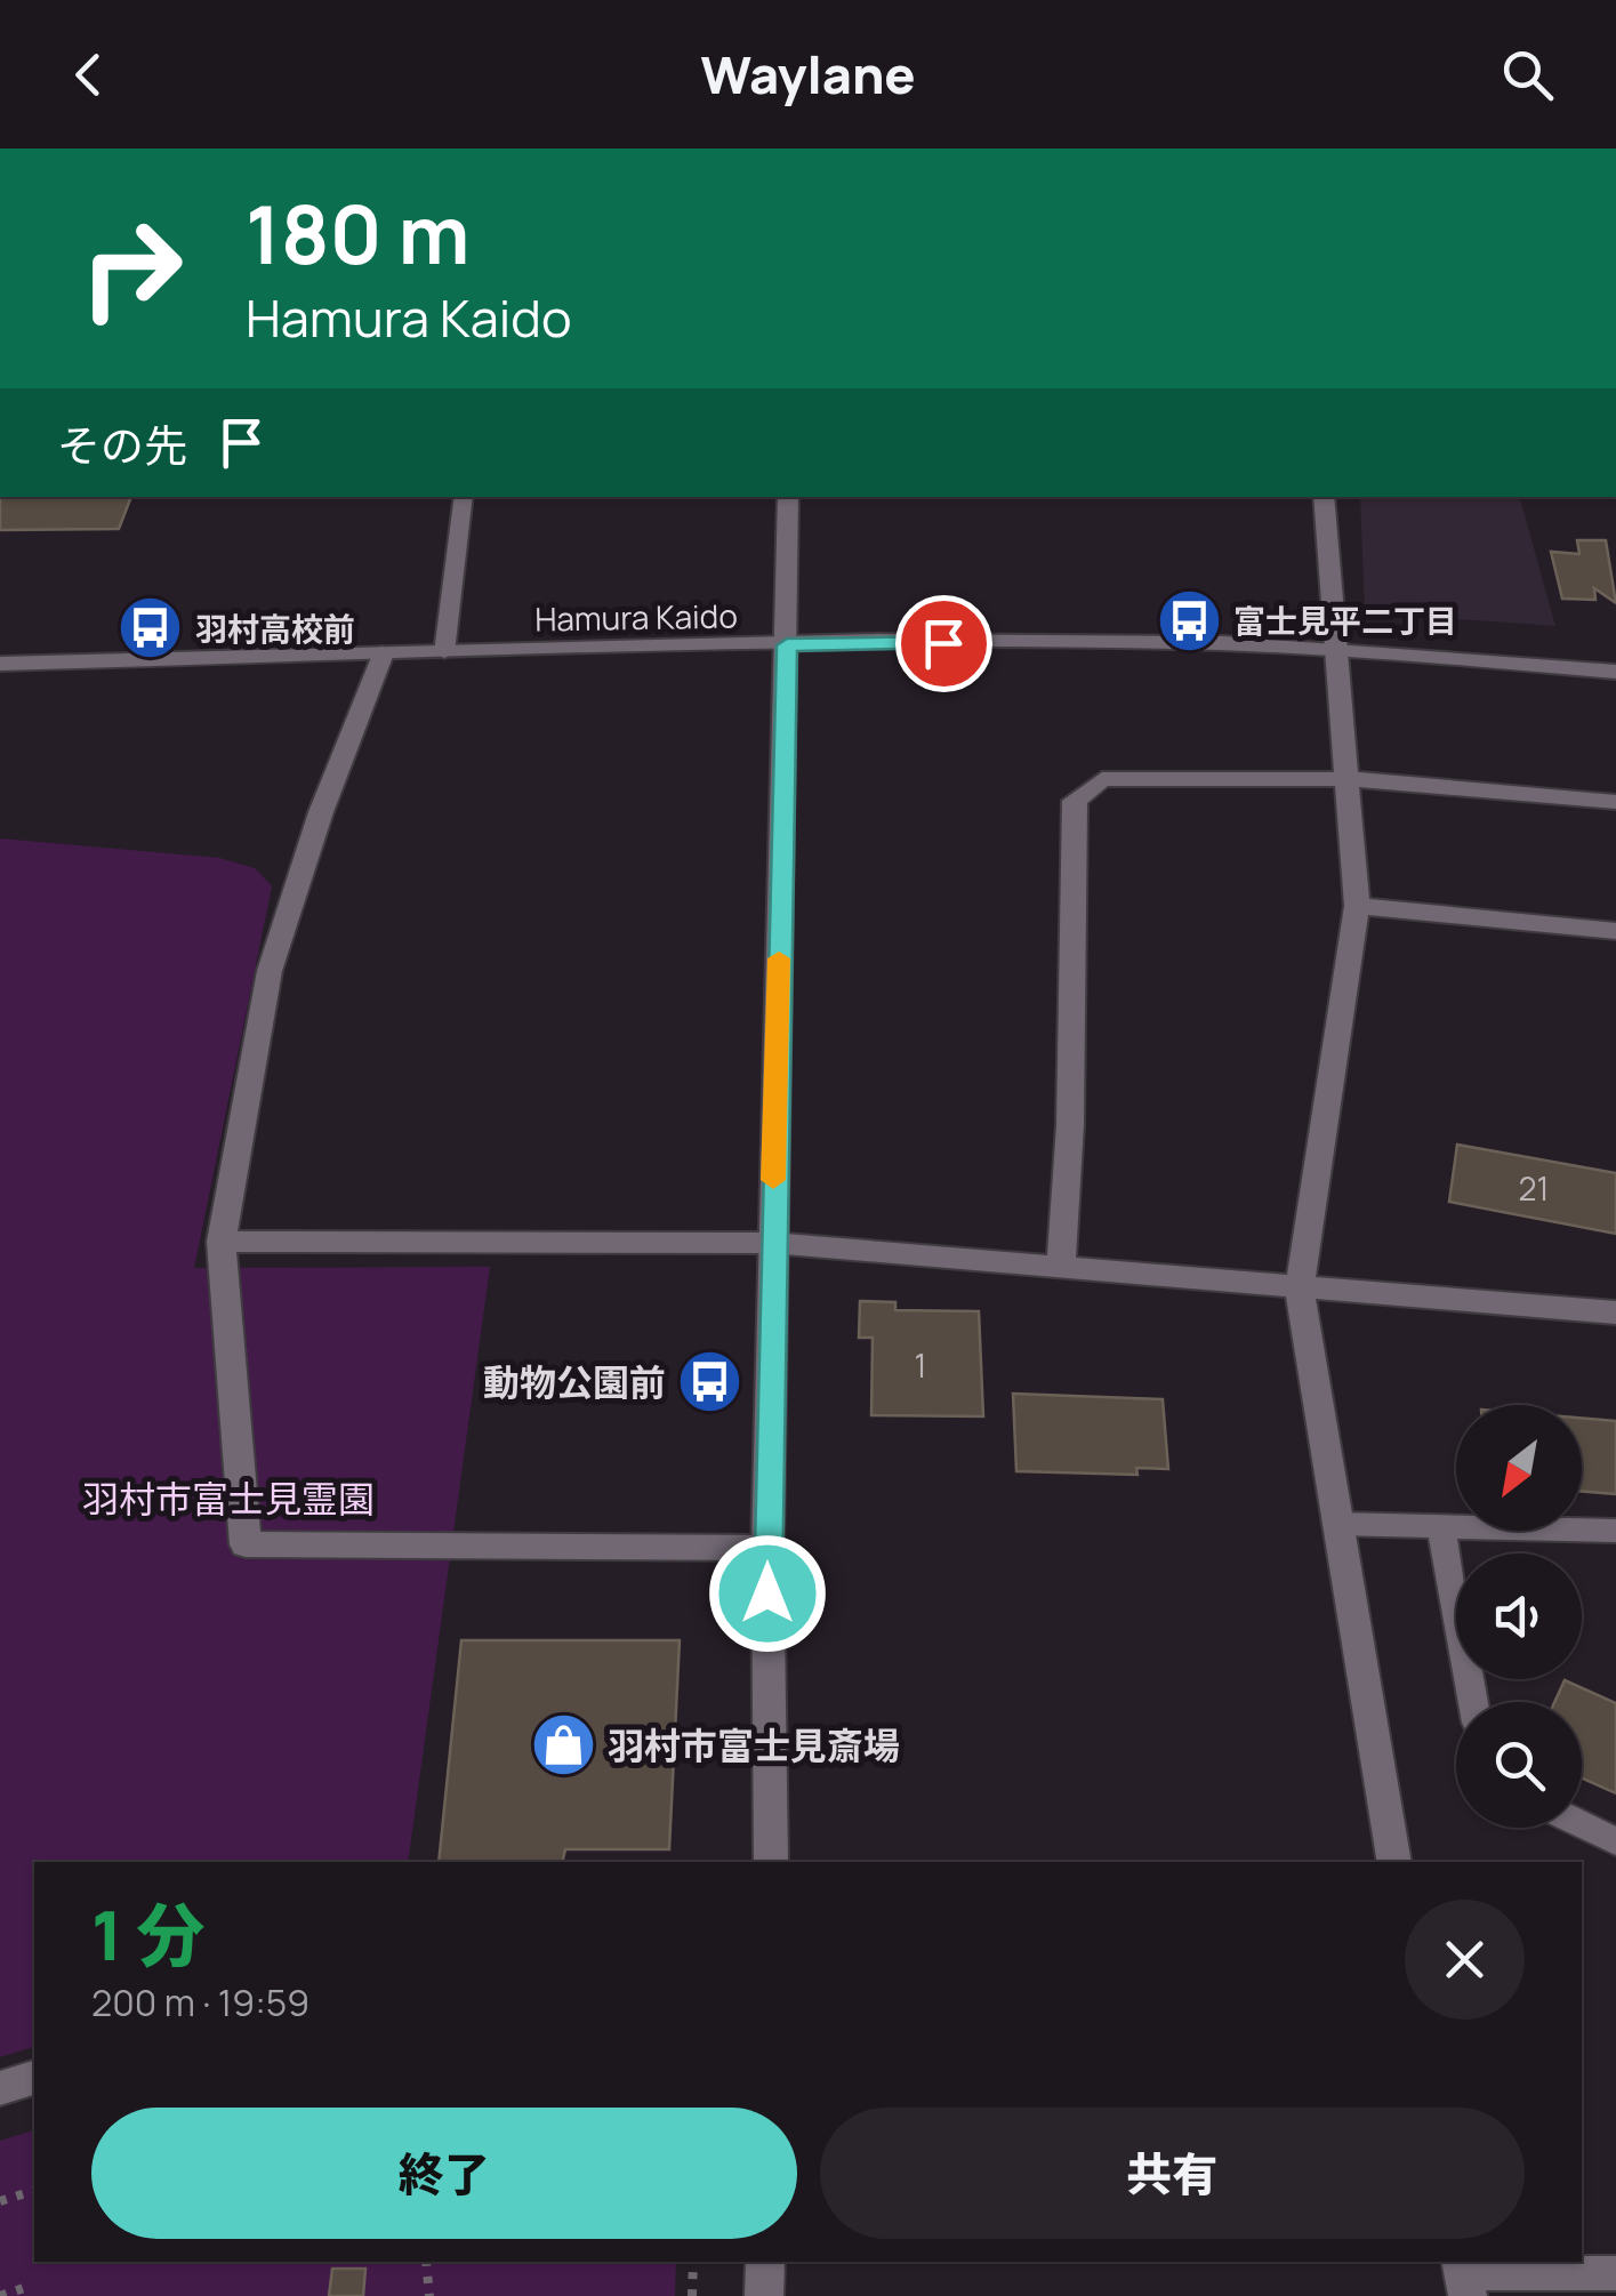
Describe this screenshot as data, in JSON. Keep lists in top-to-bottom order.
{
  "streets": {
    "street": ["Hamura Kaido"]
  },
  "parks": ["羽村市富士見霊園"],
  "places": {
    "bus stop": ["富士見平二丁目", "羽村高校前", "動物公園前"],
    "shop": ["羽村市富士見斎場"]
  },
  "house_numbers": ["21", "1"],
  "north": "bottom left",
  "page": {
    "header": "Waylane",
    "turn": ["180 m", "Hamura Kaido"],
    "then": "その先",
    "heading": ["1 分", "200 m · 19:59"],
    "buttons": ["終了", "共有"]
  }
}
